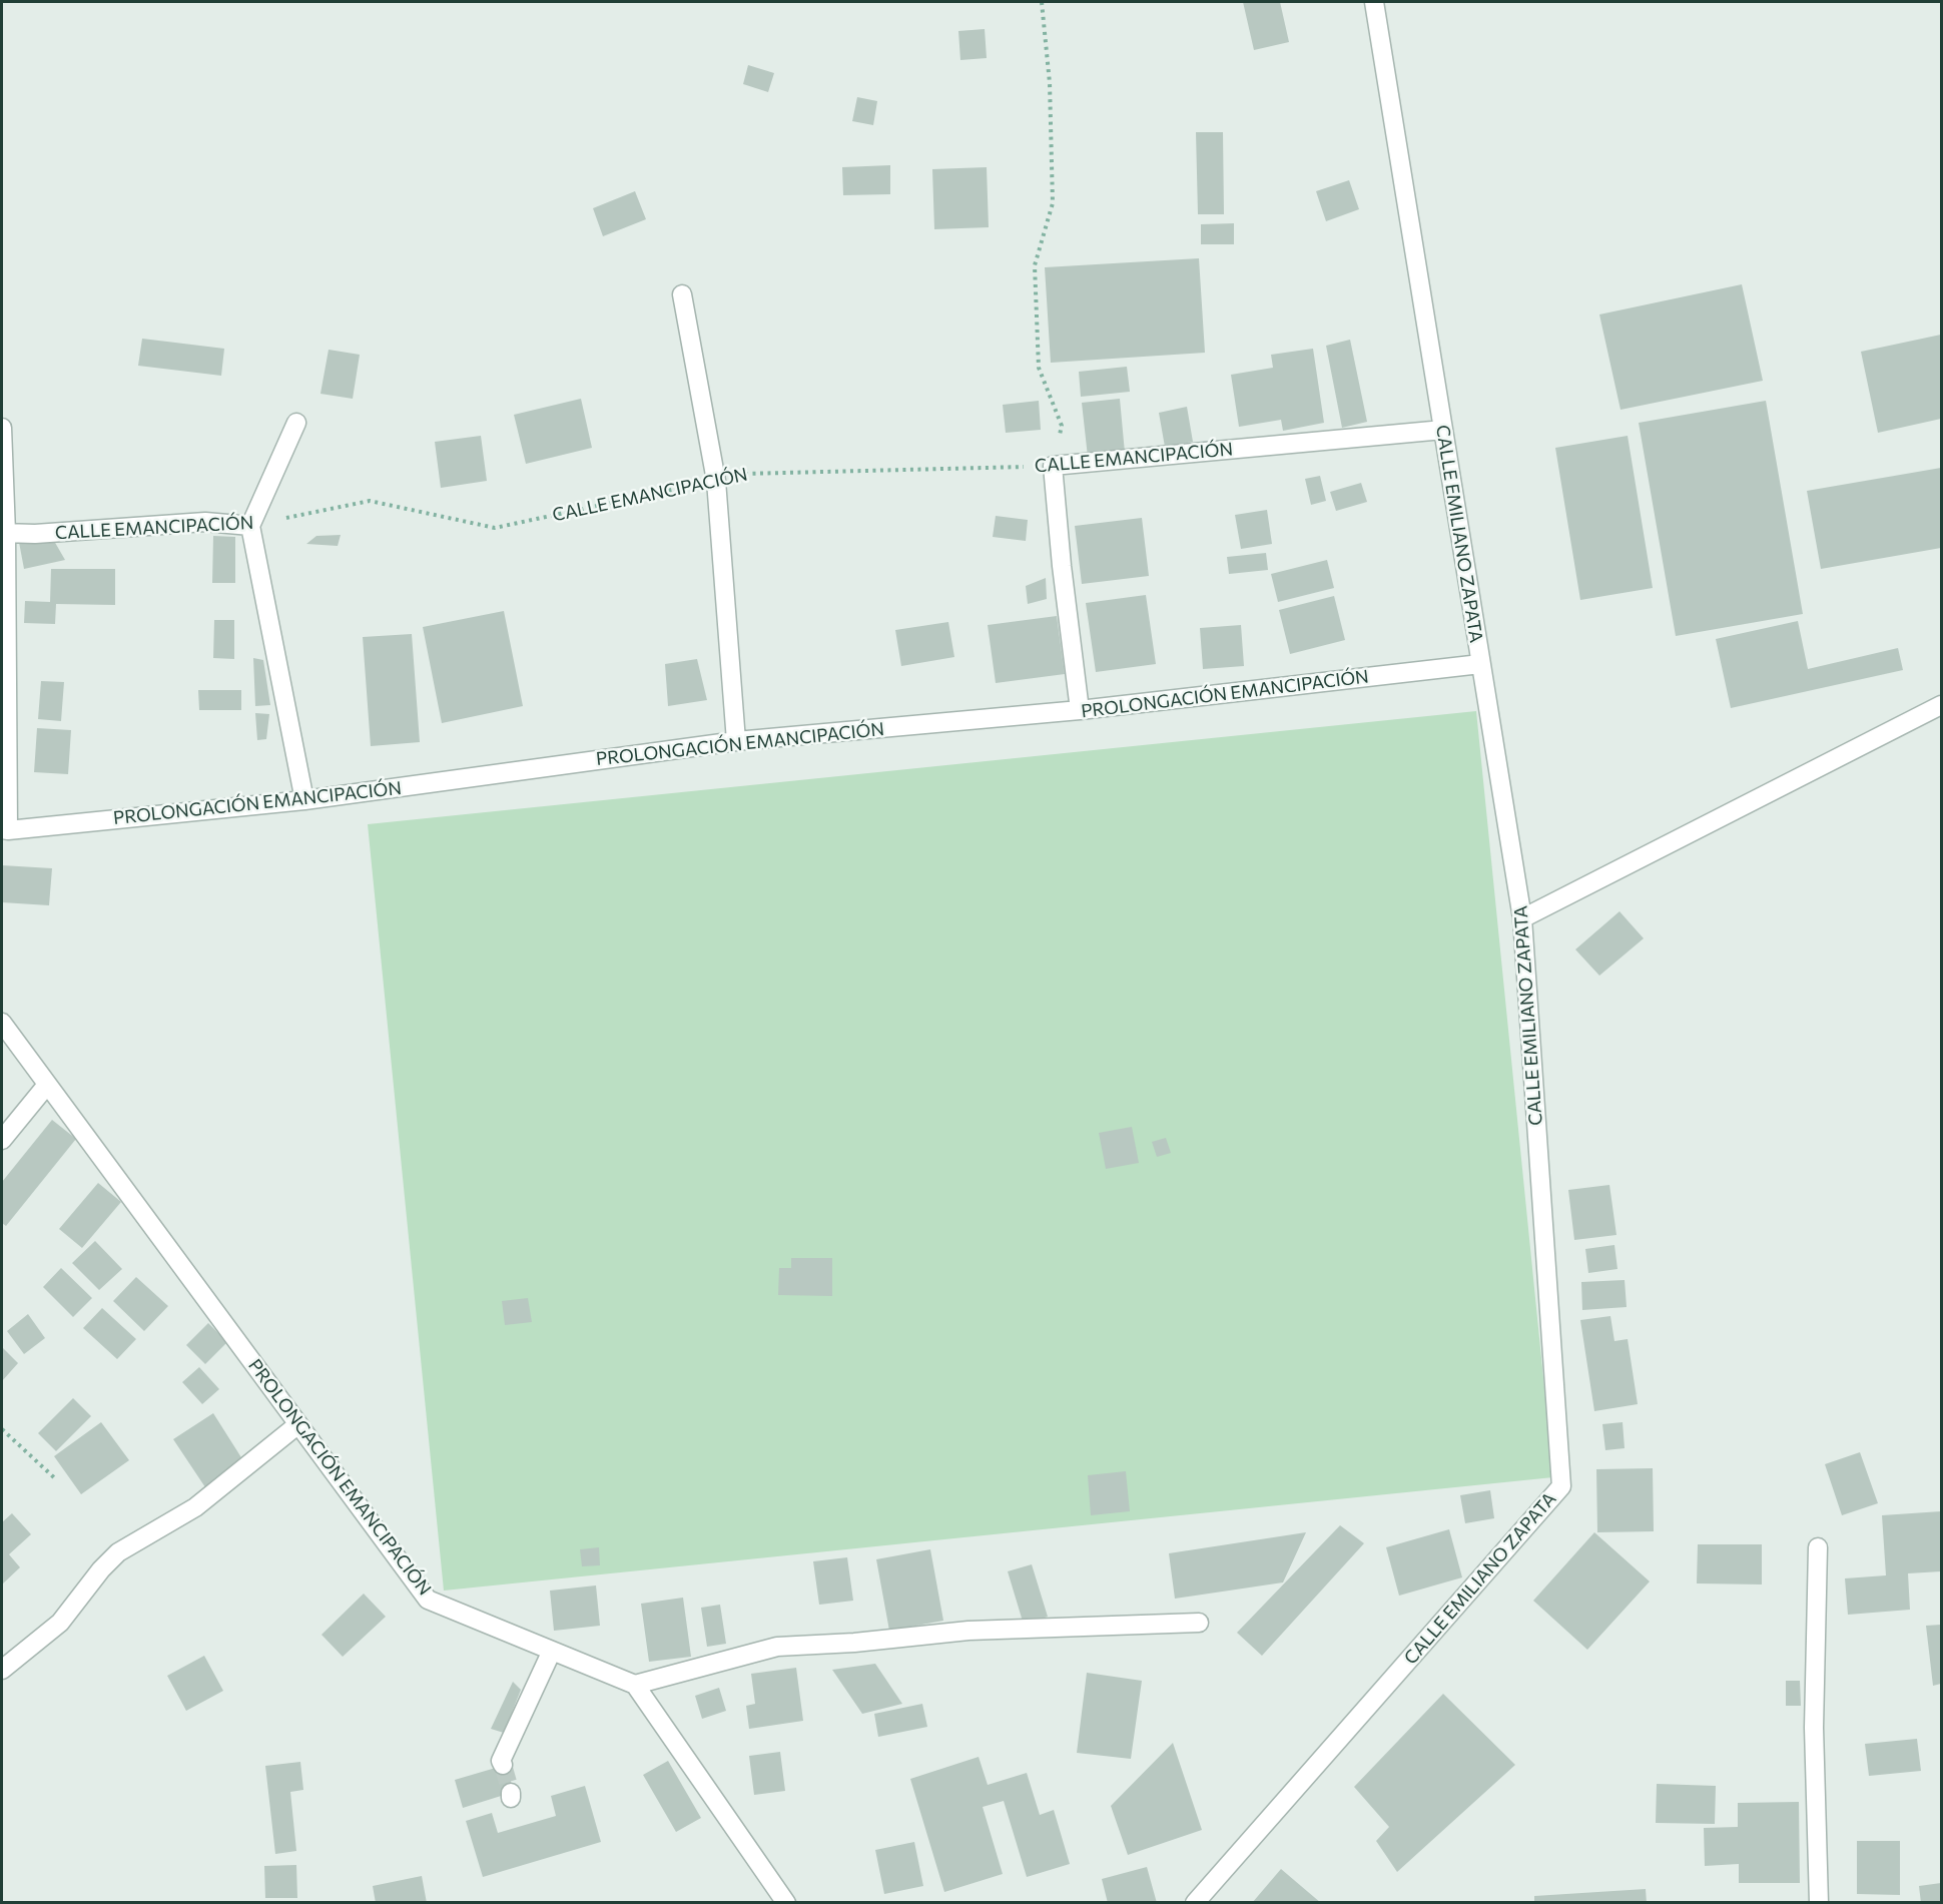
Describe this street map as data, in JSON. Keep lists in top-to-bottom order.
{
  "streets": {
    "street": ["CALLE EMANCIPACIÓN", "CALLE EMILIANO ZAPATA", "PROLONGACIÓN EMANCIPACIÓN"]
  },
  "crossings": [
    ["CALLE EMANCIPACIÓN", "CALLE EMILIANO ZAPATA"],
    ["CALLE EMILIANO ZAPATA", "PROLONGACIÓN EMANCIPACIÓN"]
  ]
}
